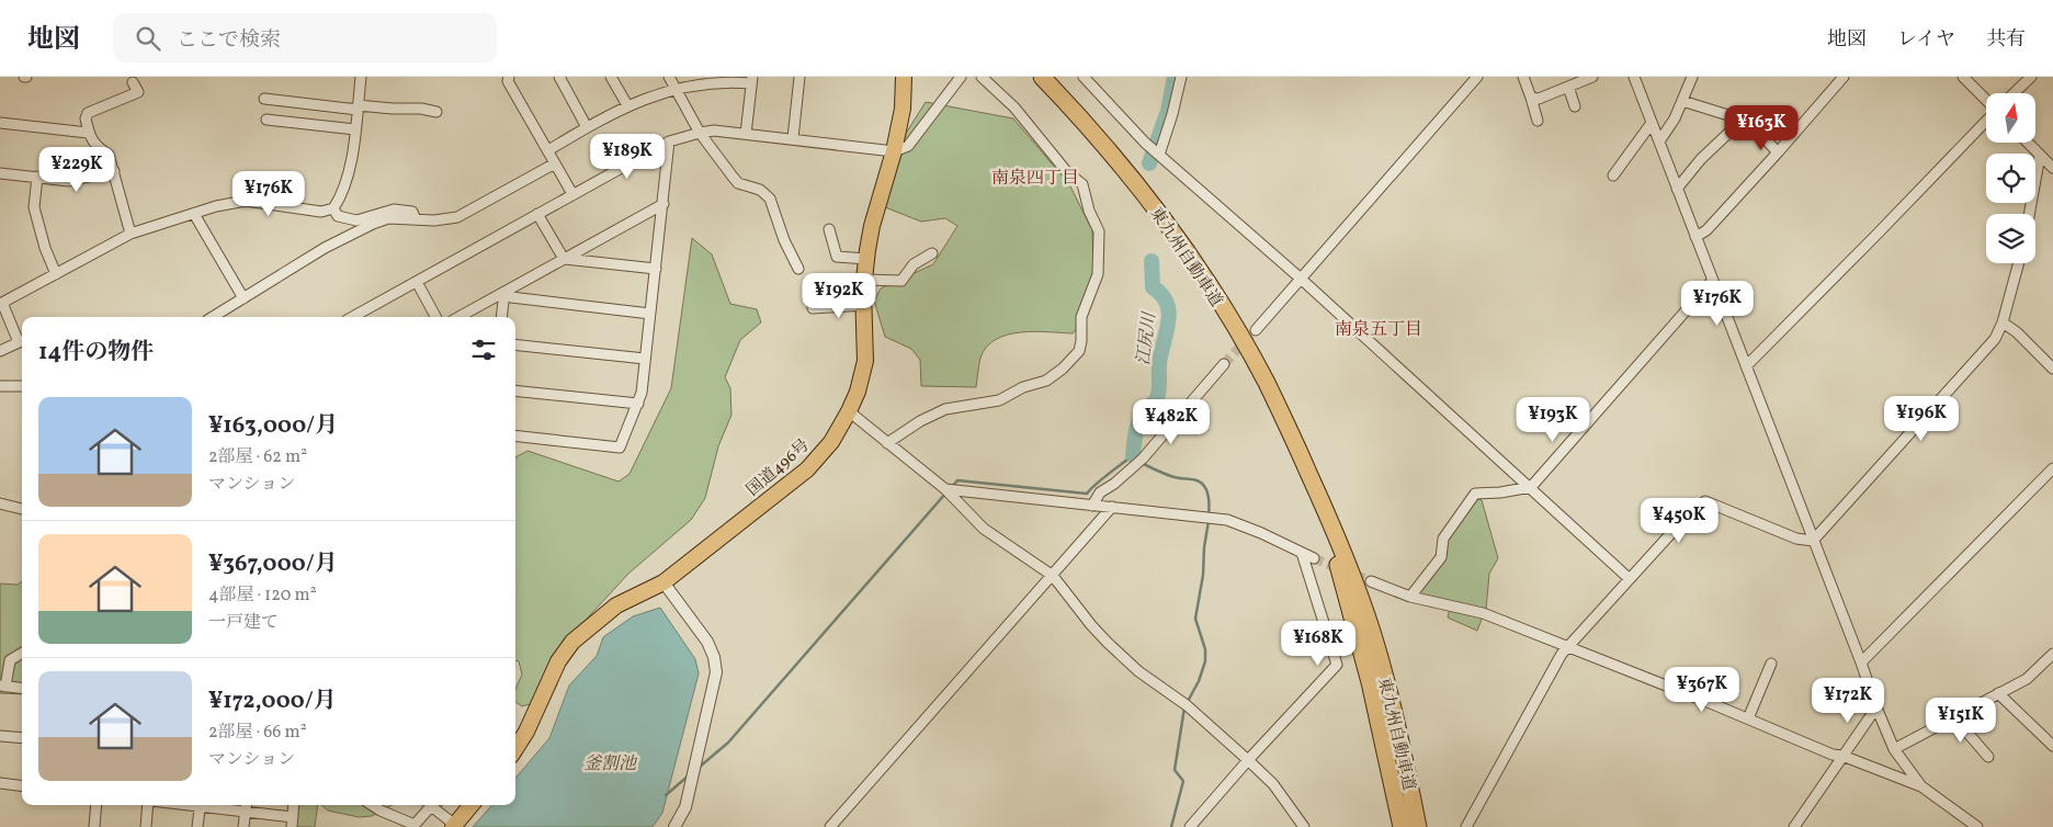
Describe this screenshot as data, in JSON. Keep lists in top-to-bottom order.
{
  "streets": {
    "highway": ["東九州自動車道", "国道496号"]
  },
  "districts": ["南泉四丁目", "南泉五丁目"],
  "water": ["江尻川", "釜割池"],
  "north": "top",
  "page": {
    "header": "地図",
    "search": "ここで検索",
    "nav": ["地図", "レイヤ", "共有"],
    "price": [
      "¥163K",
      "¥189K",
      "¥229K",
      "¥176K",
      "¥192K",
      "¥176K",
      "¥196K",
      "¥193K",
      "¥482K",
      "¥450K",
      "¥168K",
      "¥367K",
      "¥172K",
      "¥151K"
    ],
    "heading": "14件の物件",
    "list": [
      {
        "name": "¥163,000/月",
        "note": "2部屋 · 62 m² · マンション"
      },
      {
        "name": "¥367,000/月",
        "note": "4部屋 · 120 m² · 一戸建て"
      },
      {
        "name": "¥172,000/月",
        "note": "2部屋 · 66 m² · マンション"
      }
    ]
  }
}
